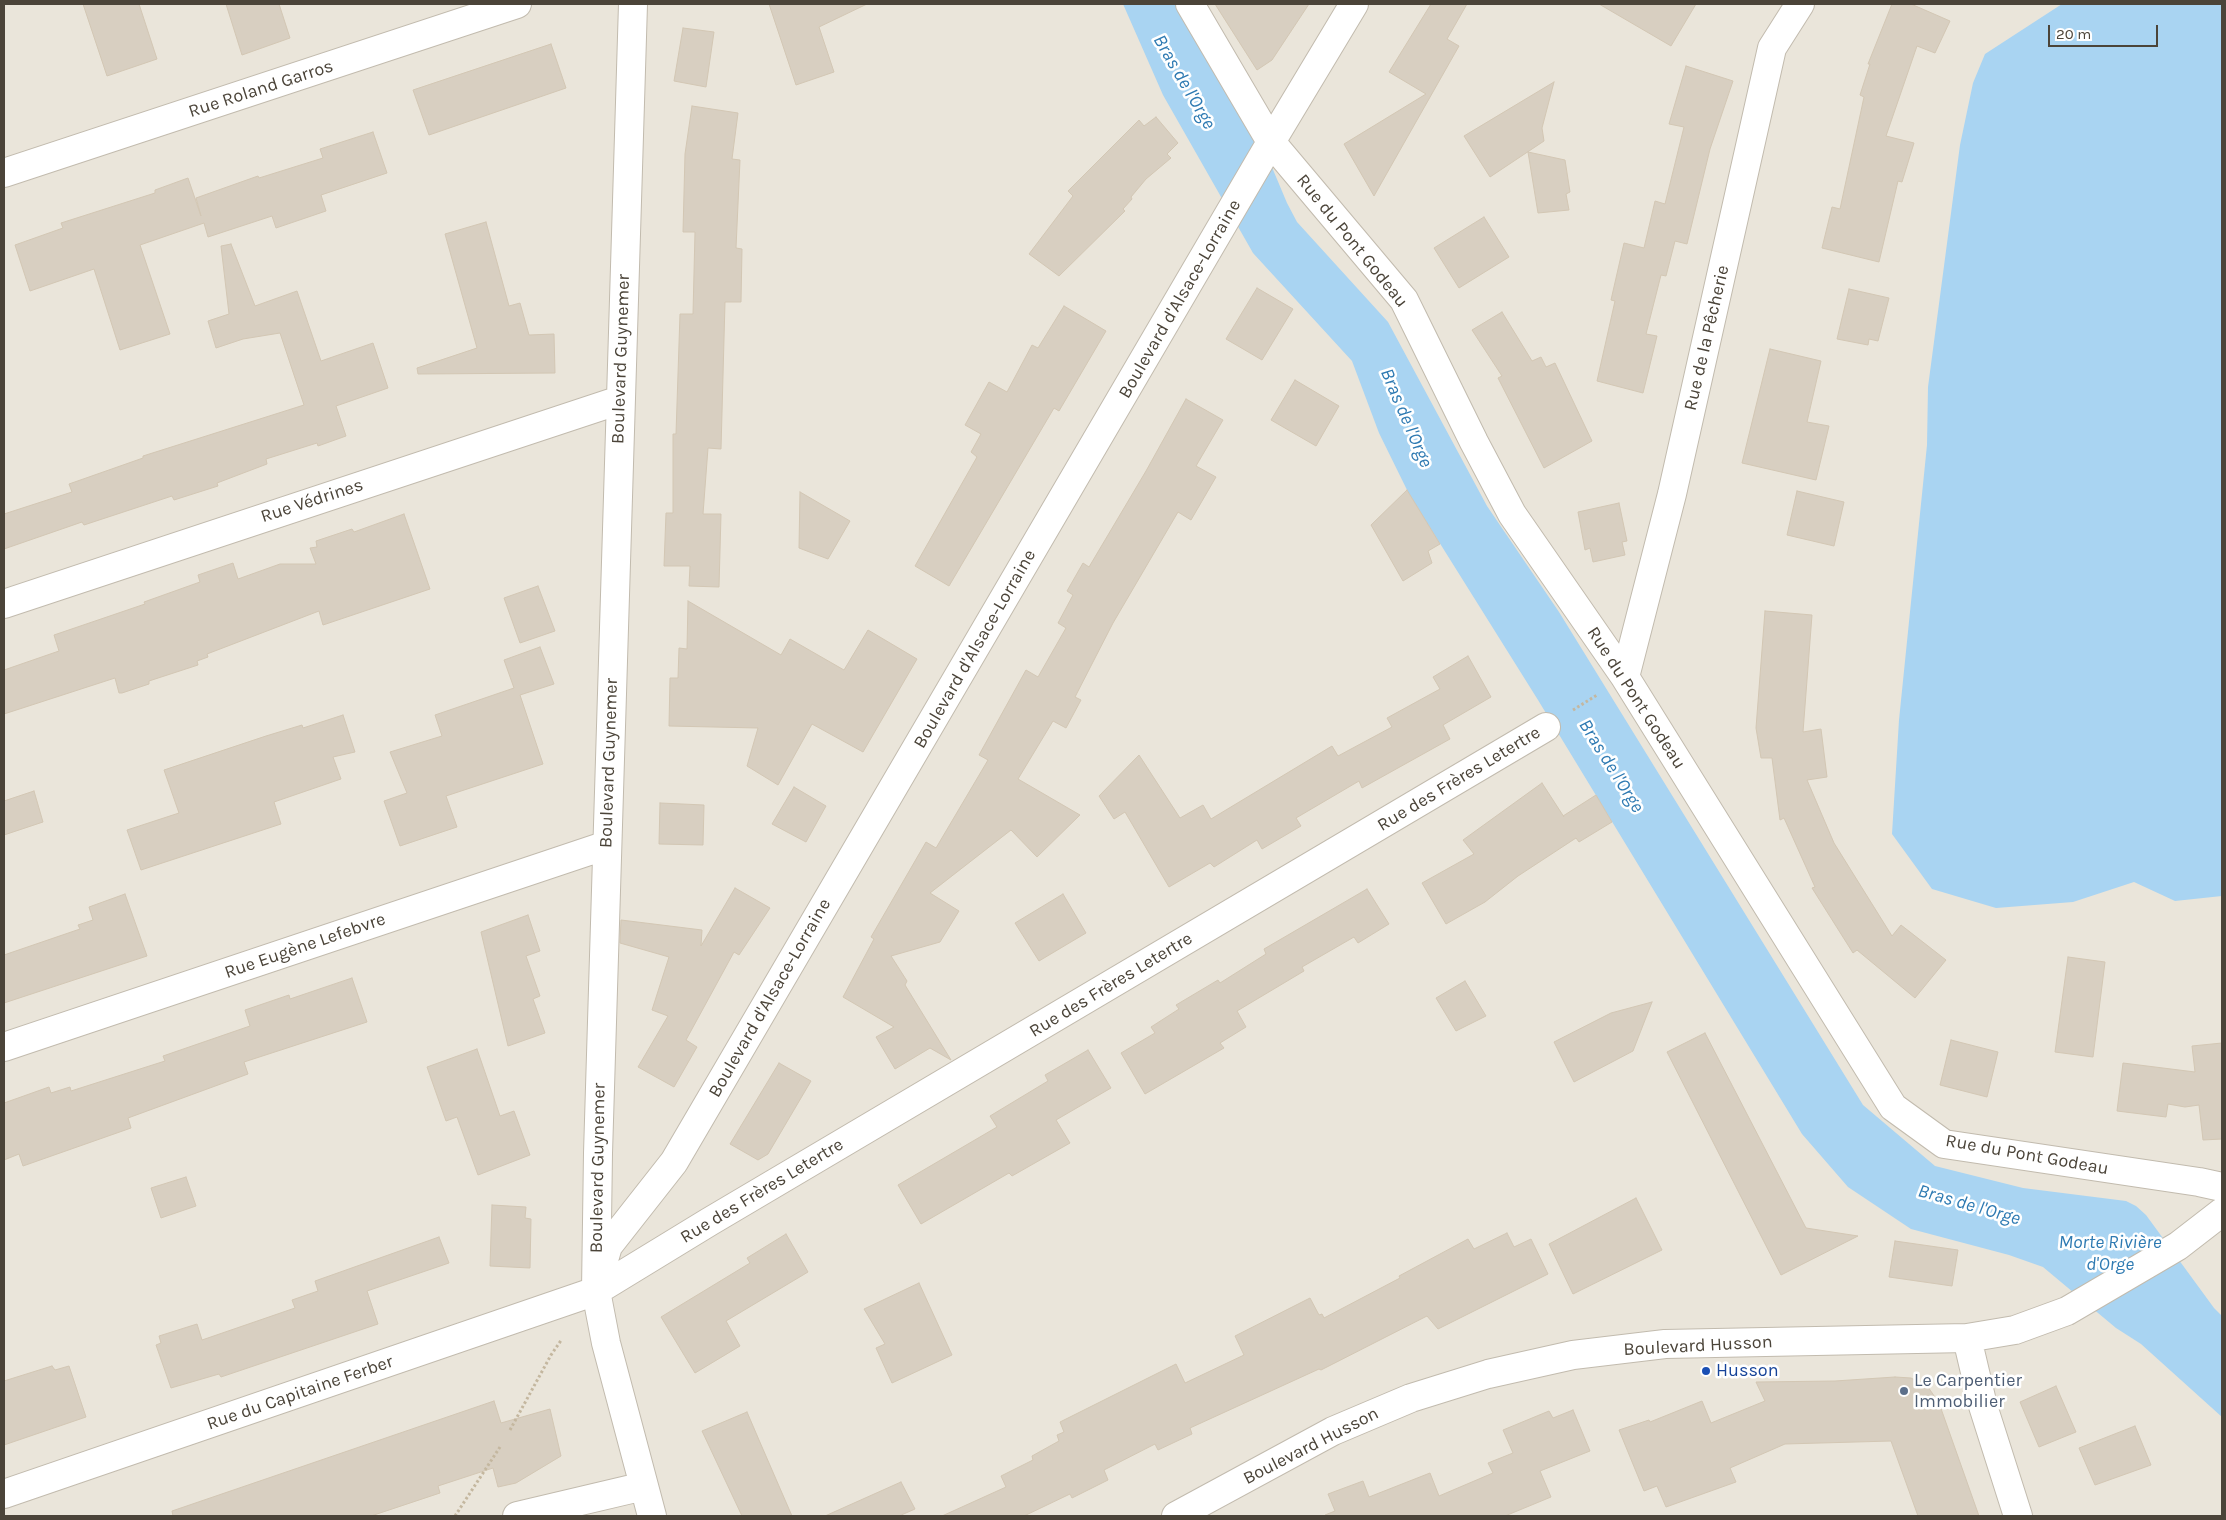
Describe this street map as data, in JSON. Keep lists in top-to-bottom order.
{
  "streets": {
    "street": [
      "Rue Roland Garros",
      "Rue du Pont Godeau",
      "Boulevard d'Alsace-Lorraine",
      "Rue de la Pêcherie",
      "Boulevard Guynemer",
      "Rue Védrines",
      "Rue des Frères Letertre",
      "Rue Eugène Lefebvre",
      "Boulevard Husson",
      "Rue du Capitaine Ferber"
    ]
  },
  "crossings": [
    ["Rue du Pont Godeau", "Boulevard d'Alsace-Lorraine"],
    ["Rue du Pont Godeau", "Rue de la Pêcherie"],
    ["Rue du Pont Godeau", "Rue des Frères Letertre"],
    ["Boulevard d'Alsace-Lorraine", "Boulevard Guynemer"],
    ["Boulevard d'Alsace-Lorraine", "Rue des Frères Letertre"],
    ["Boulevard d'Alsace-Lorraine", "Rue du Capitaine Ferber"],
    ["Rue de la Pêcherie", "Rue des Frères Letertre"],
    ["Boulevard Guynemer", "Rue Védrines"],
    ["Boulevard Guynemer", "Rue des Frères Letertre"],
    ["Boulevard Guynemer", "Rue Eugène Lefebvre"],
    ["Boulevard Guynemer", "Rue du Capitaine Ferber"],
    ["Rue des Frères Letertre", "Rue du Capitaine Ferber"]
  ],
  "water": ["Bras de l'Orge", "Morte Rivière d'Orge"],
  "places": ["Husson", "Le Carpentier Immobilier"],
  "scale_bar": "20 m"
}
